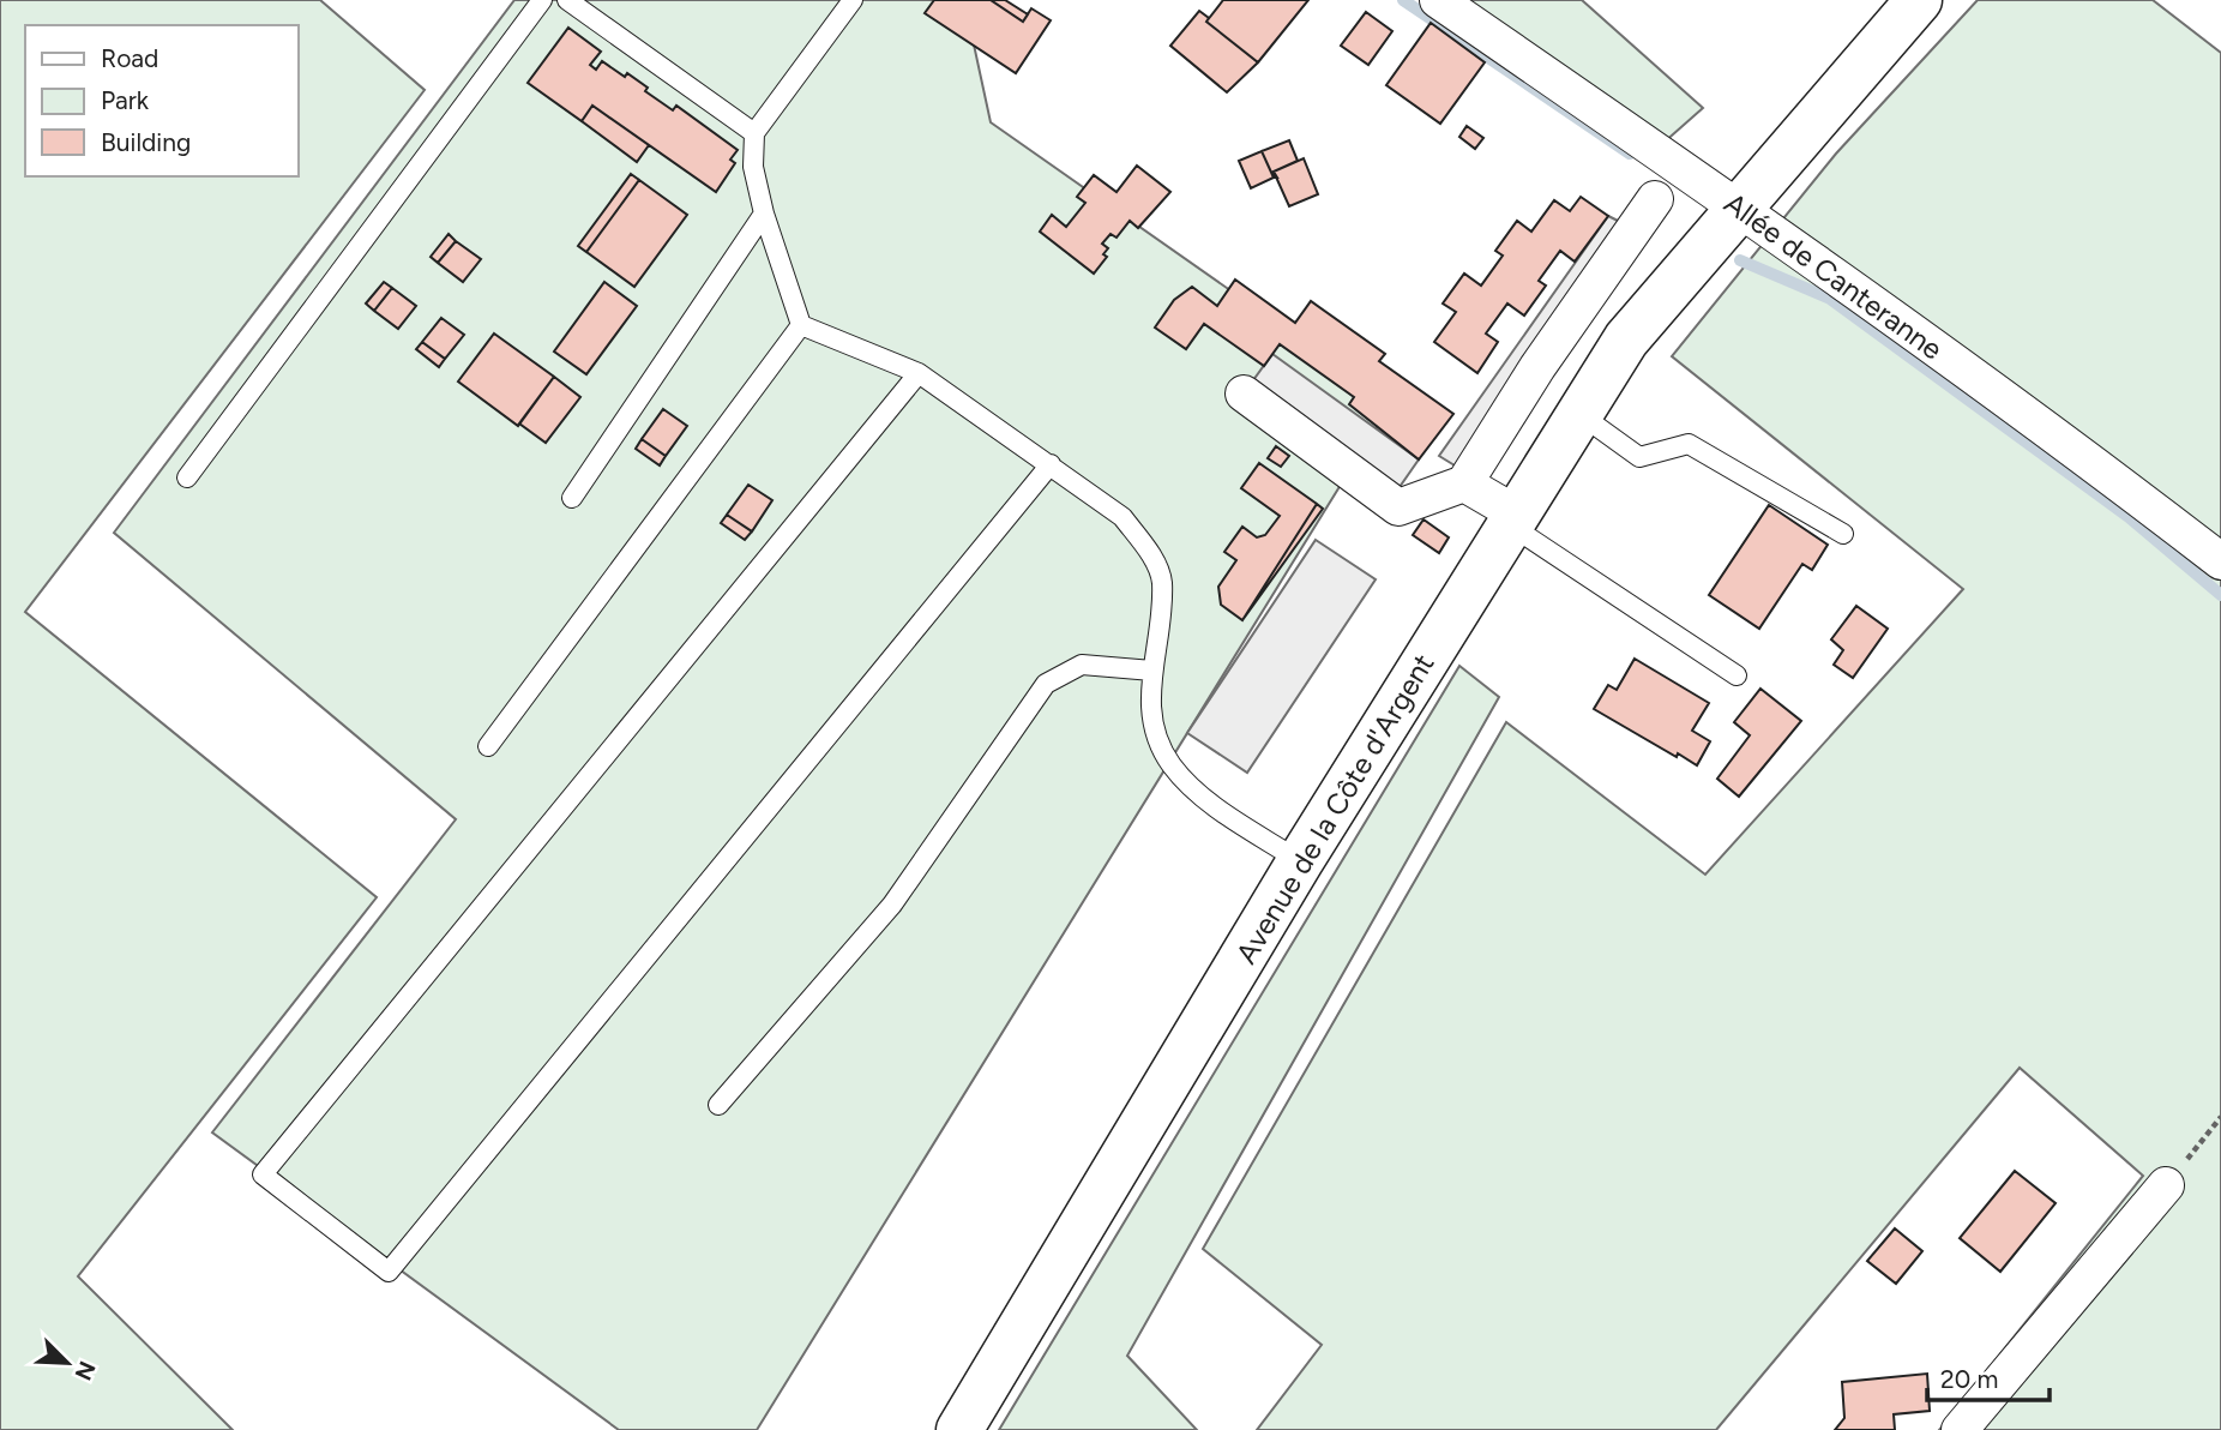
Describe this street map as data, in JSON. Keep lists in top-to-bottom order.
{
  "streets": {
    "main road": ["Avenue de la Côte d'Argent"],
    "street": ["Allée de Canteranne"]
  },
  "crossings": [
    ["Allée de Canteranne", "Avenue de la Côte d'Argent"]
  ],
  "legend": ["Road", "Park", "Building"],
  "scale_bar": "20 m",
  "north": "bottom right"
}
